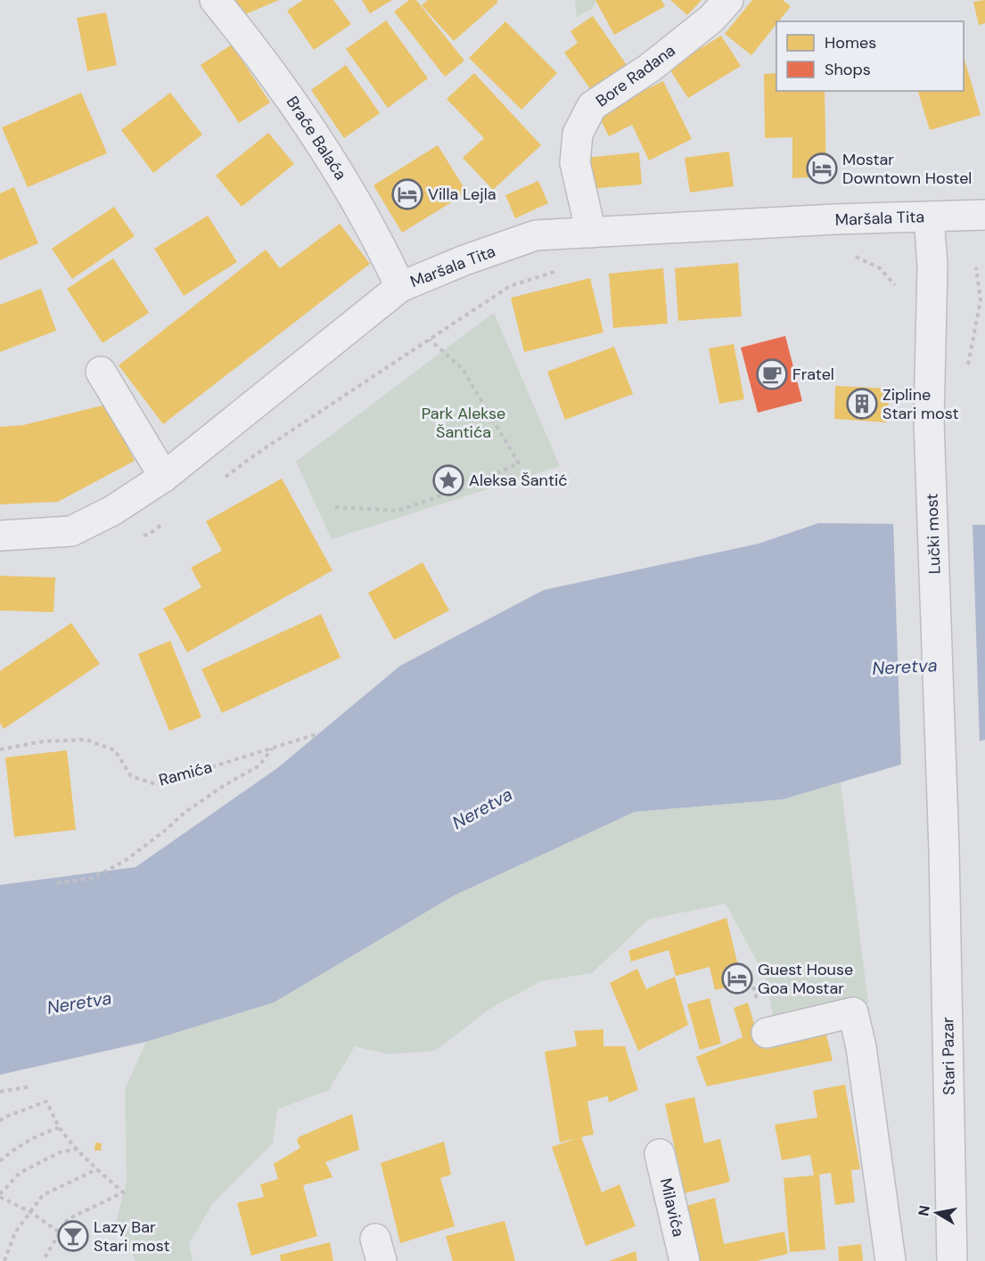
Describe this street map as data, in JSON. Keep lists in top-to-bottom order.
{
  "streets": {
    "street": [
      "Bore Radana",
      "Braće Balaća",
      "Maršala Tita",
      "Lučki most",
      "Stari Pazar",
      "Milavića"
    ],
    "path": ["Ramića"]
  },
  "crossings": [
    ["Bore Radana", "Maršala Tita"],
    ["Braće Balaća", "Maršala Tita"],
    ["Maršala Tita", "Lučki most"],
    ["Lučki most", "Stari Pazar"]
  ],
  "water": ["Neretva"],
  "parks": ["Park Alekse Šantića"],
  "places": {
    "hotel": ["Mostar Downtown Hostel", "Villa Lejla", "Guest House Goa Mostar"],
    "cafe": ["Fratel"],
    "building": ["Zipline Stari most"],
    "place": ["Aleksa Šantić"],
    "bar": ["Lazy Bar Stari most"]
  },
  "legend": ["Homes", "Shops"],
  "north": "left"
}
